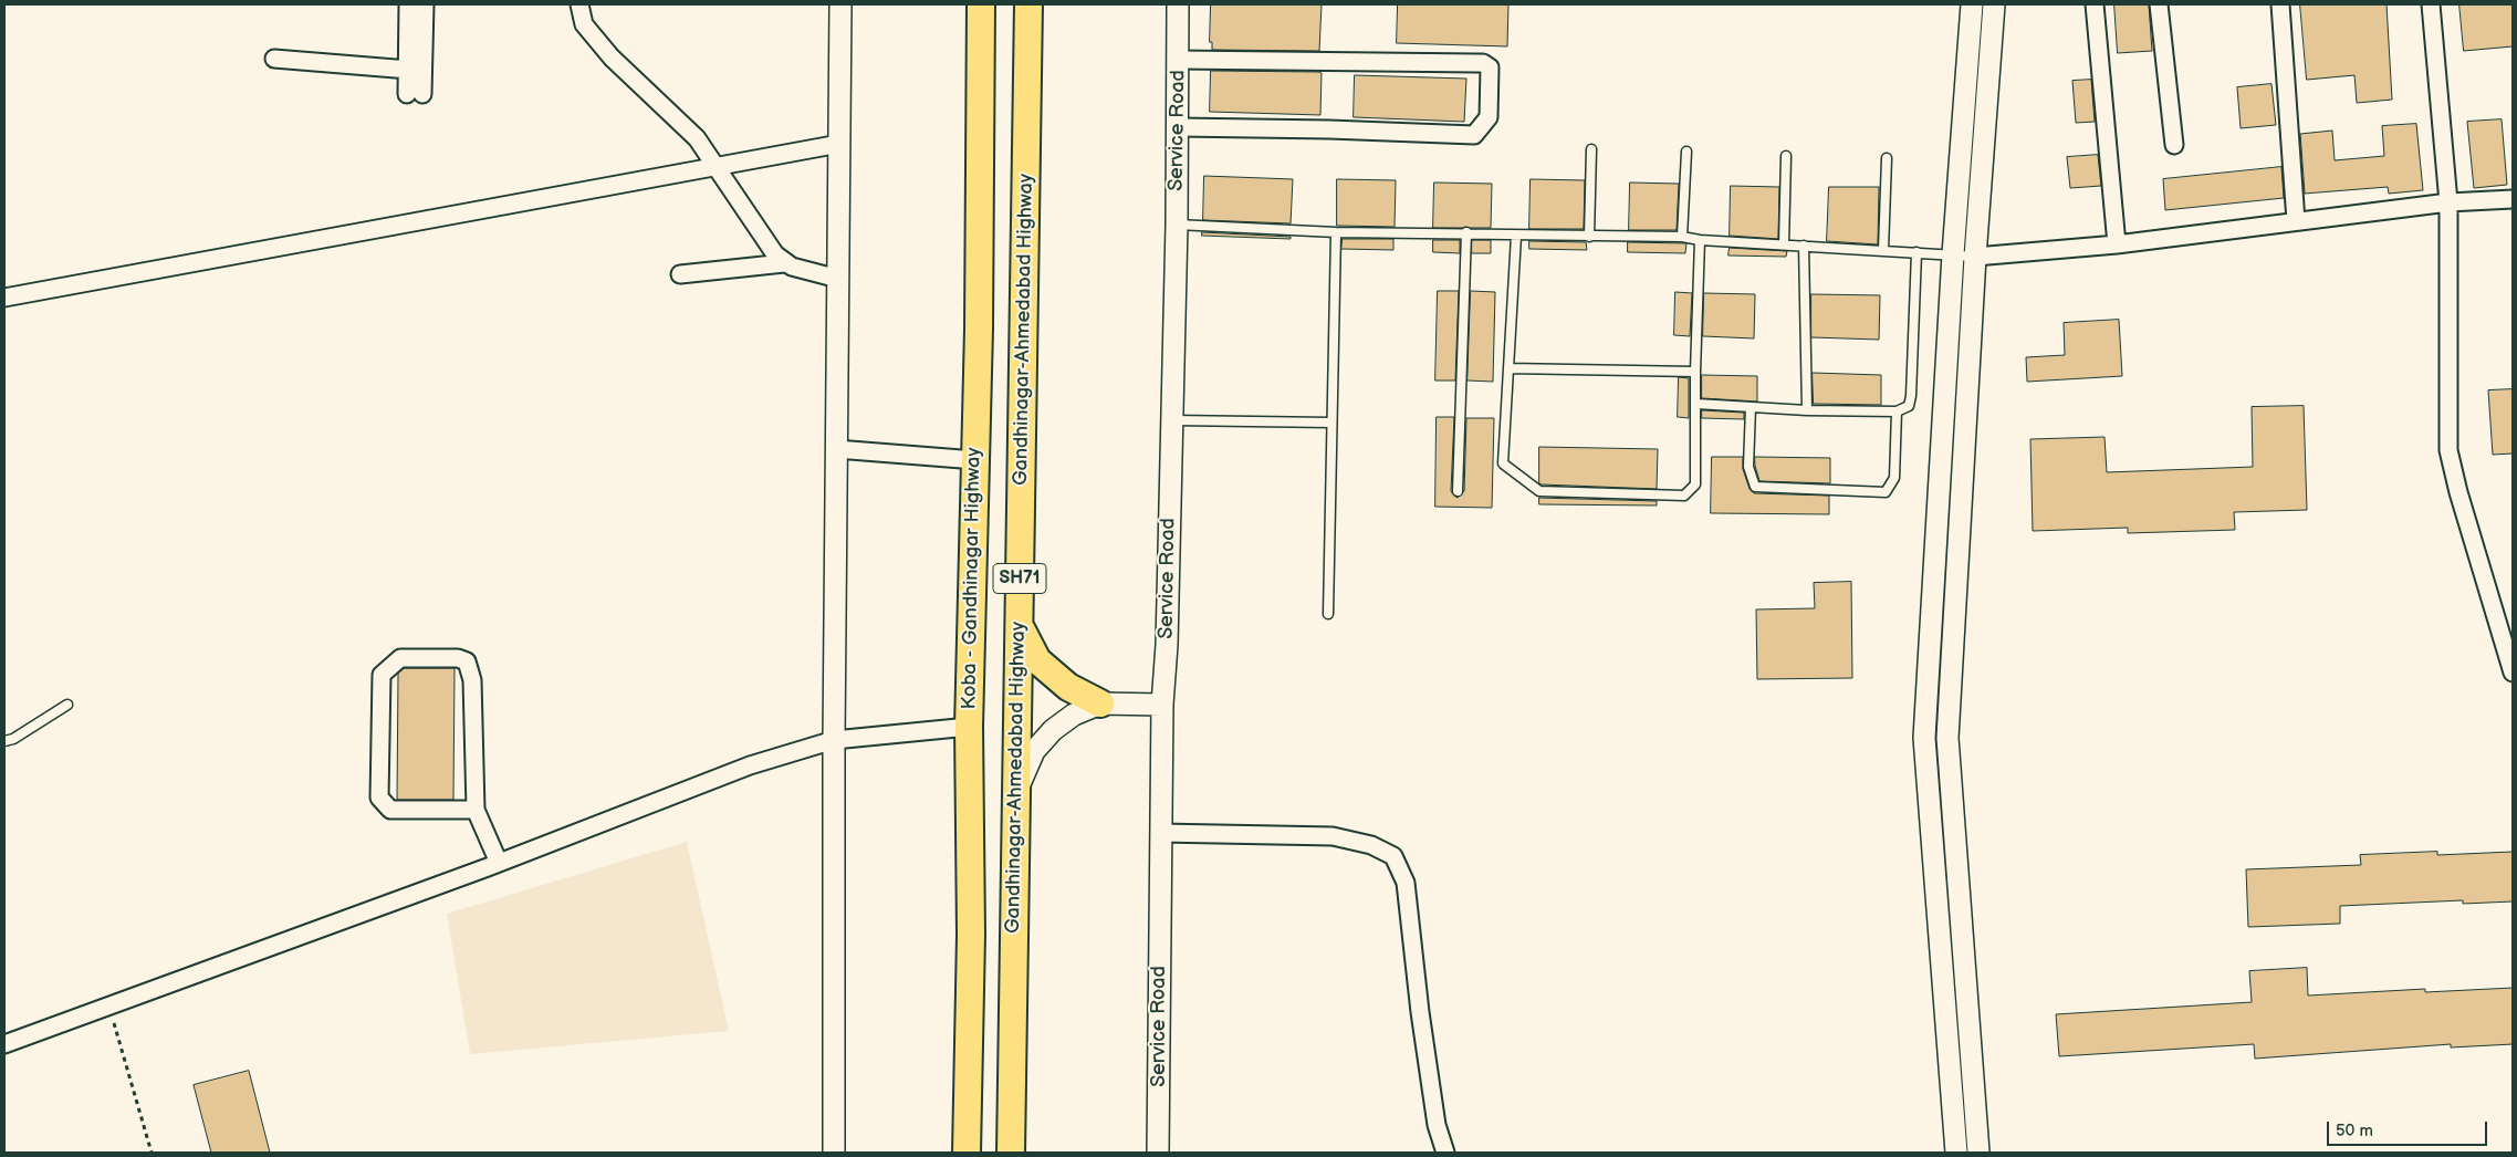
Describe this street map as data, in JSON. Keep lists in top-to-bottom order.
{
  "streets": {
    "main road": ["Gandhinagar-Ahmedabad Highway", "Koba - Gandhinagar Highway", "SH71"],
    "street": ["Service Road"]
  },
  "scale_bar": "50 m"
}
